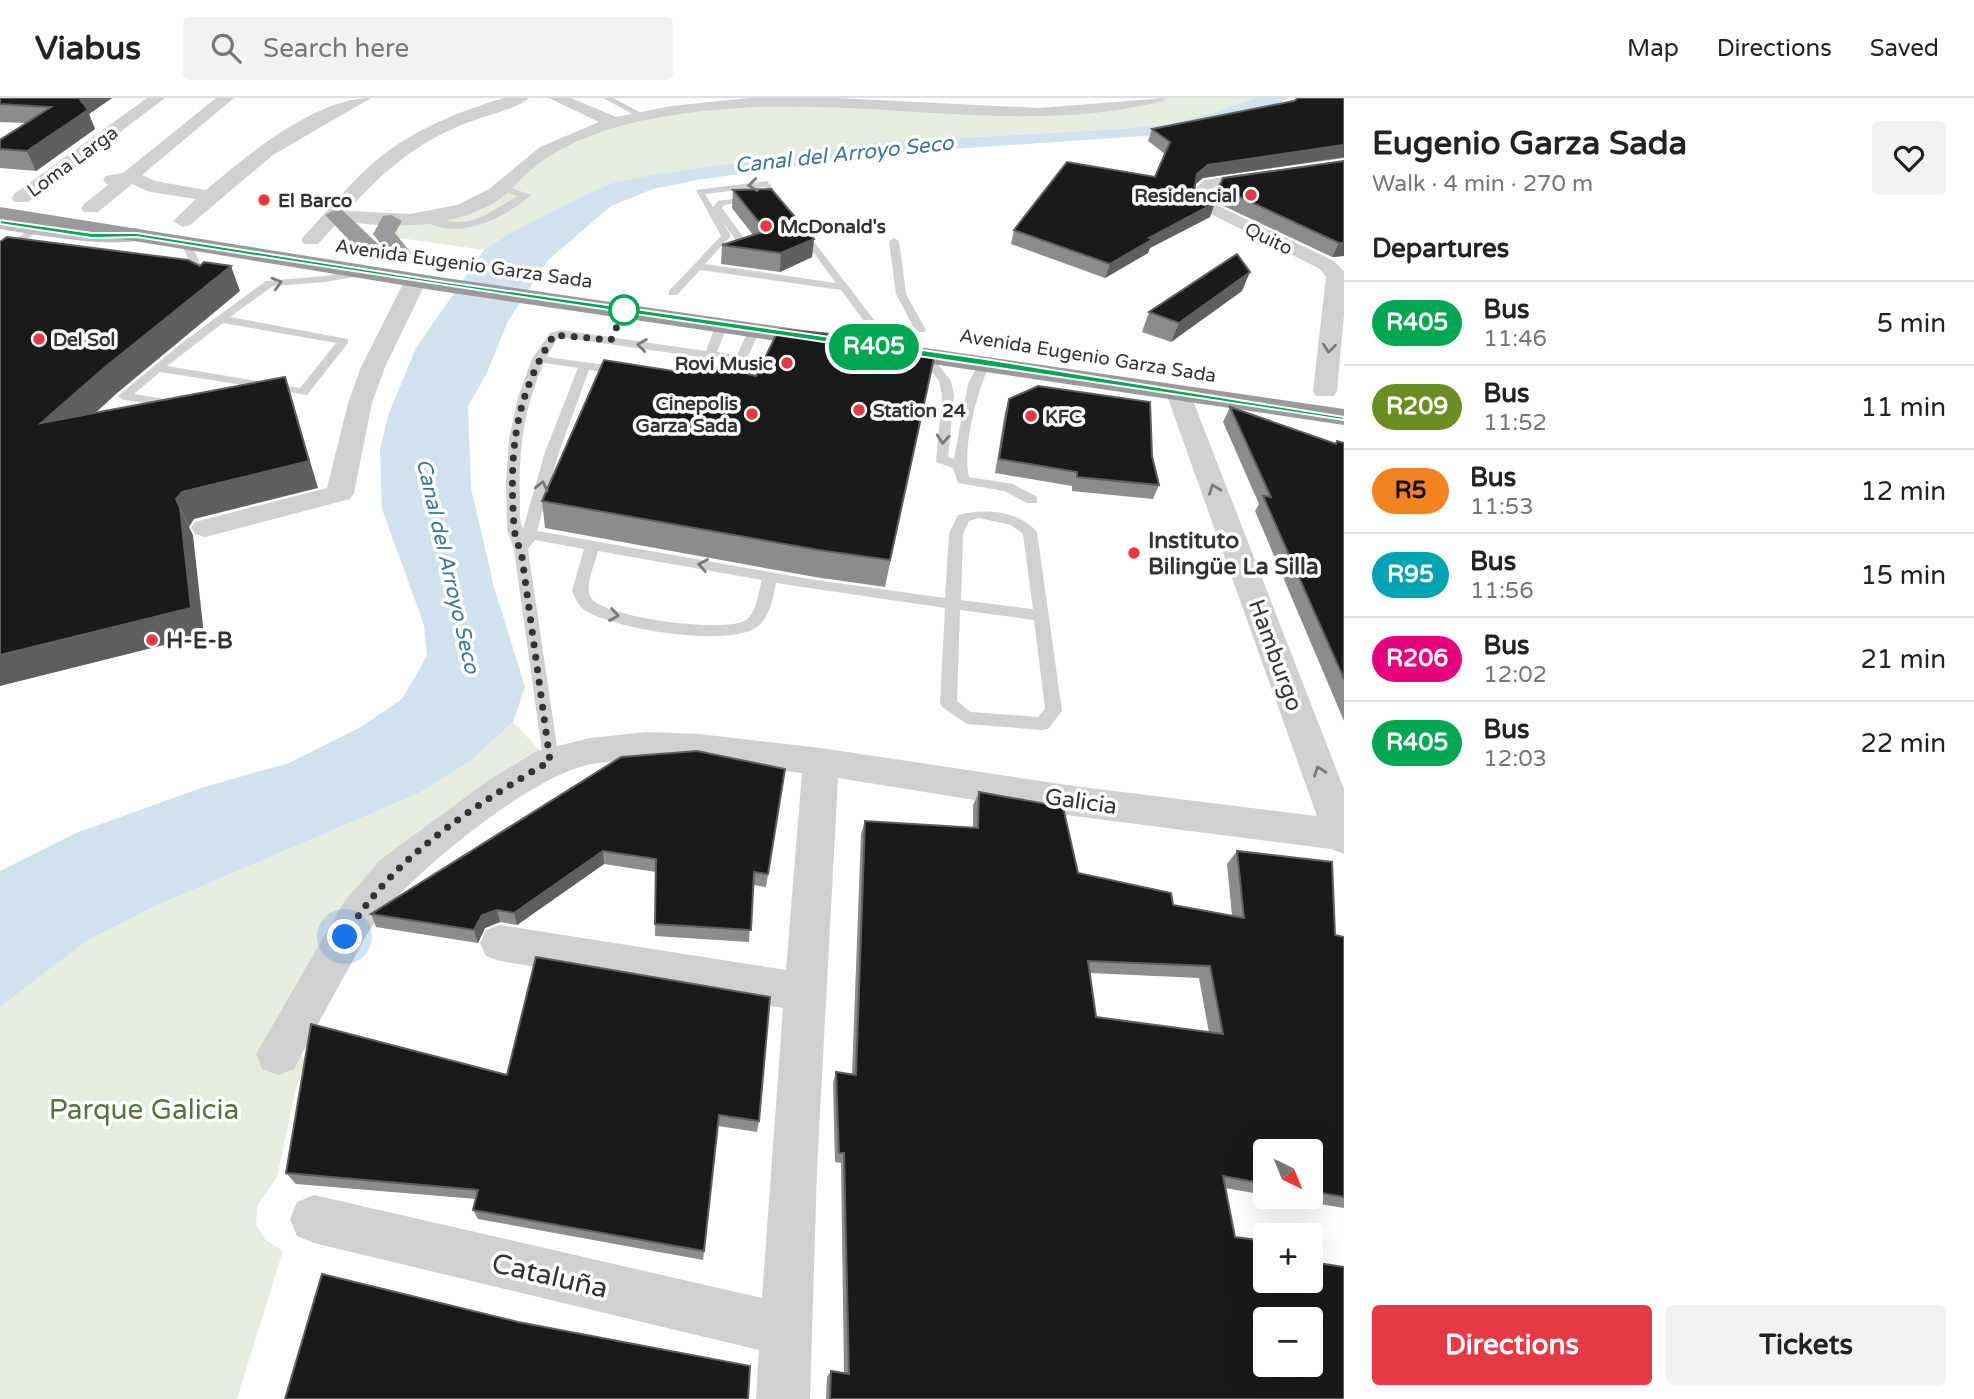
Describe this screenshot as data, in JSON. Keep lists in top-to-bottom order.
{
  "streets": {
    "highway": ["Avenida Eugenio Garza Sada"],
    "street": [
      "Loma Larga",
      "Quito",
      "Hamburgo",
      "Galicia",
      "Cataluña"
    ]
  },
  "crossings": [
    ["Loma Larga", "Avenida Eugenio Garza Sada"],
    ["Quito", "Avenida Eugenio Garza Sada"],
    ["Avenida Eugenio Garza Sada", "Hamburgo"],
    ["Hamburgo", "Galicia"]
  ],
  "one_way": ["Hamburgo"],
  "water": ["Canal del Arroyo Seco"],
  "parks": ["Parque Galicia"],
  "places": [
    "Residencial",
    "El Barco",
    "McDonald's",
    "Del Sol",
    "Rovi Music",
    "Station 24",
    "Cinepolis Garza Sada",
    "KFC",
    "Instituto Bilingüe La Silla",
    "H-E-B"
  ],
  "lines": ["bus line R405"],
  "north": "bottom right",
  "page": {
    "header": "Viabus",
    "search": "Search here",
    "nav": ["Map", "Directions", "Saved"],
    "on_map": "R405",
    "heading": [
      ["Eugenio Garza Sada", "Walk · 4 min · 270 m"],
      "Departures"
    ],
    "list": [
      {
        "mark": "R405",
        "name": "Bus",
        "note": "11:46",
        "value": "5 min"
      },
      {
        "mark": "R209",
        "name": "Bus",
        "note": "11:52",
        "value": "11 min"
      },
      {
        "mark": "R5",
        "name": "Bus",
        "note": "11:53",
        "value": "12 min"
      },
      {
        "mark": "R95",
        "name": "Bus",
        "note": "11:56",
        "value": "15 min"
      },
      {
        "mark": "R206",
        "name": "Bus",
        "note": "12:02",
        "value": "21 min"
      },
      {
        "mark": "R405",
        "name": "Bus",
        "note": "12:03",
        "value": "22 min"
      }
    ],
    "map_buttons": ["+", "−"],
    "buttons": ["Directions", "Tickets"]
  }
}
